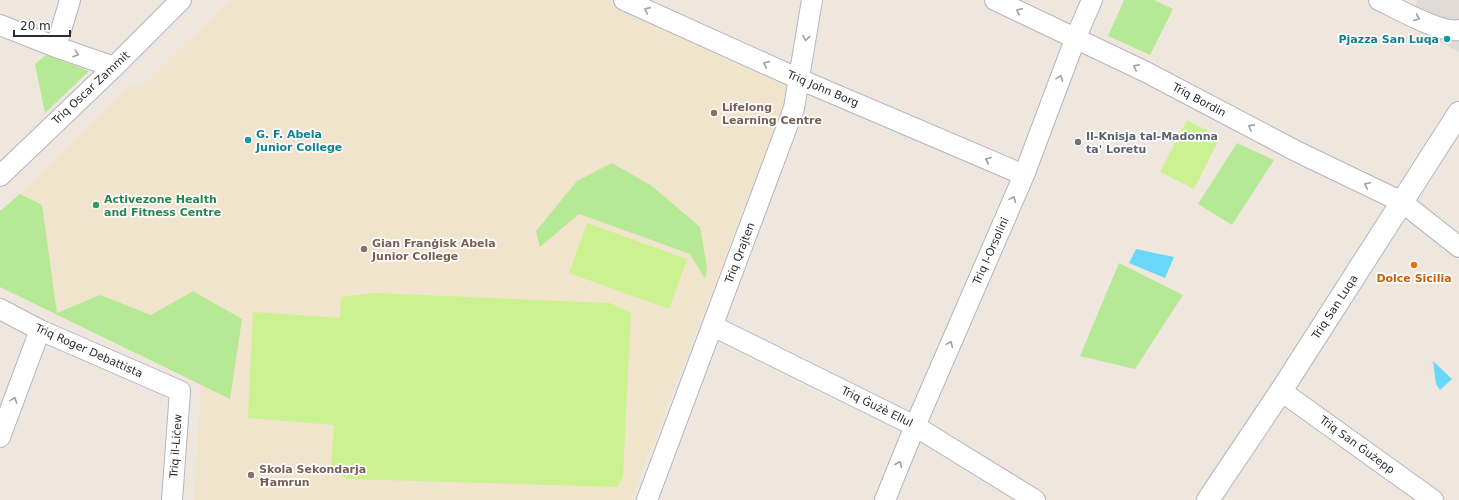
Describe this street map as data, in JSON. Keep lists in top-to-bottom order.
{
  "streets": {
    "street": [
      "Triq Oscar Zammit",
      "Triq John Borg",
      "Triq Bordin",
      "Triq l-Orsolini",
      "Triq Qrajten",
      "Triq San Luqa",
      "Triq Roger Debattista",
      "Triq Ġużè Ellul",
      "Triq San Ġużepp",
      "Triq il-Liċew"
    ]
  },
  "crossings": [
    ["Triq John Borg", "Triq l-Orsolini"],
    ["Triq John Borg", "Triq Qrajten"],
    ["Triq Bordin", "Triq l-Orsolini"],
    ["Triq Bordin", "Triq San Luqa"],
    ["Triq l-Orsolini", "Triq Ġużè Ellul"],
    ["Triq Qrajten", "Triq Ġużè Ellul"],
    ["Triq San Luqa", "Triq San Ġużepp"],
    ["Triq Roger Debattista", "Triq il-Liċew"]
  ],
  "one_way": ["Triq John Borg", "Triq Bordin", "Triq l-Orsolini"],
  "places": [
    "Pjazza San Luqa",
    "Lifelong Learning Centre",
    "G. F. Abela Junior College",
    "Il-Knisja tal-Madonna ta' Loretu",
    "Activezone Health and Fitness Centre",
    "Gian Franġisk Abela Junior College",
    "Dolce Sicilia",
    "Skola Sekondarja Ħamrun"
  ],
  "scale_bar": "20 m"
}
